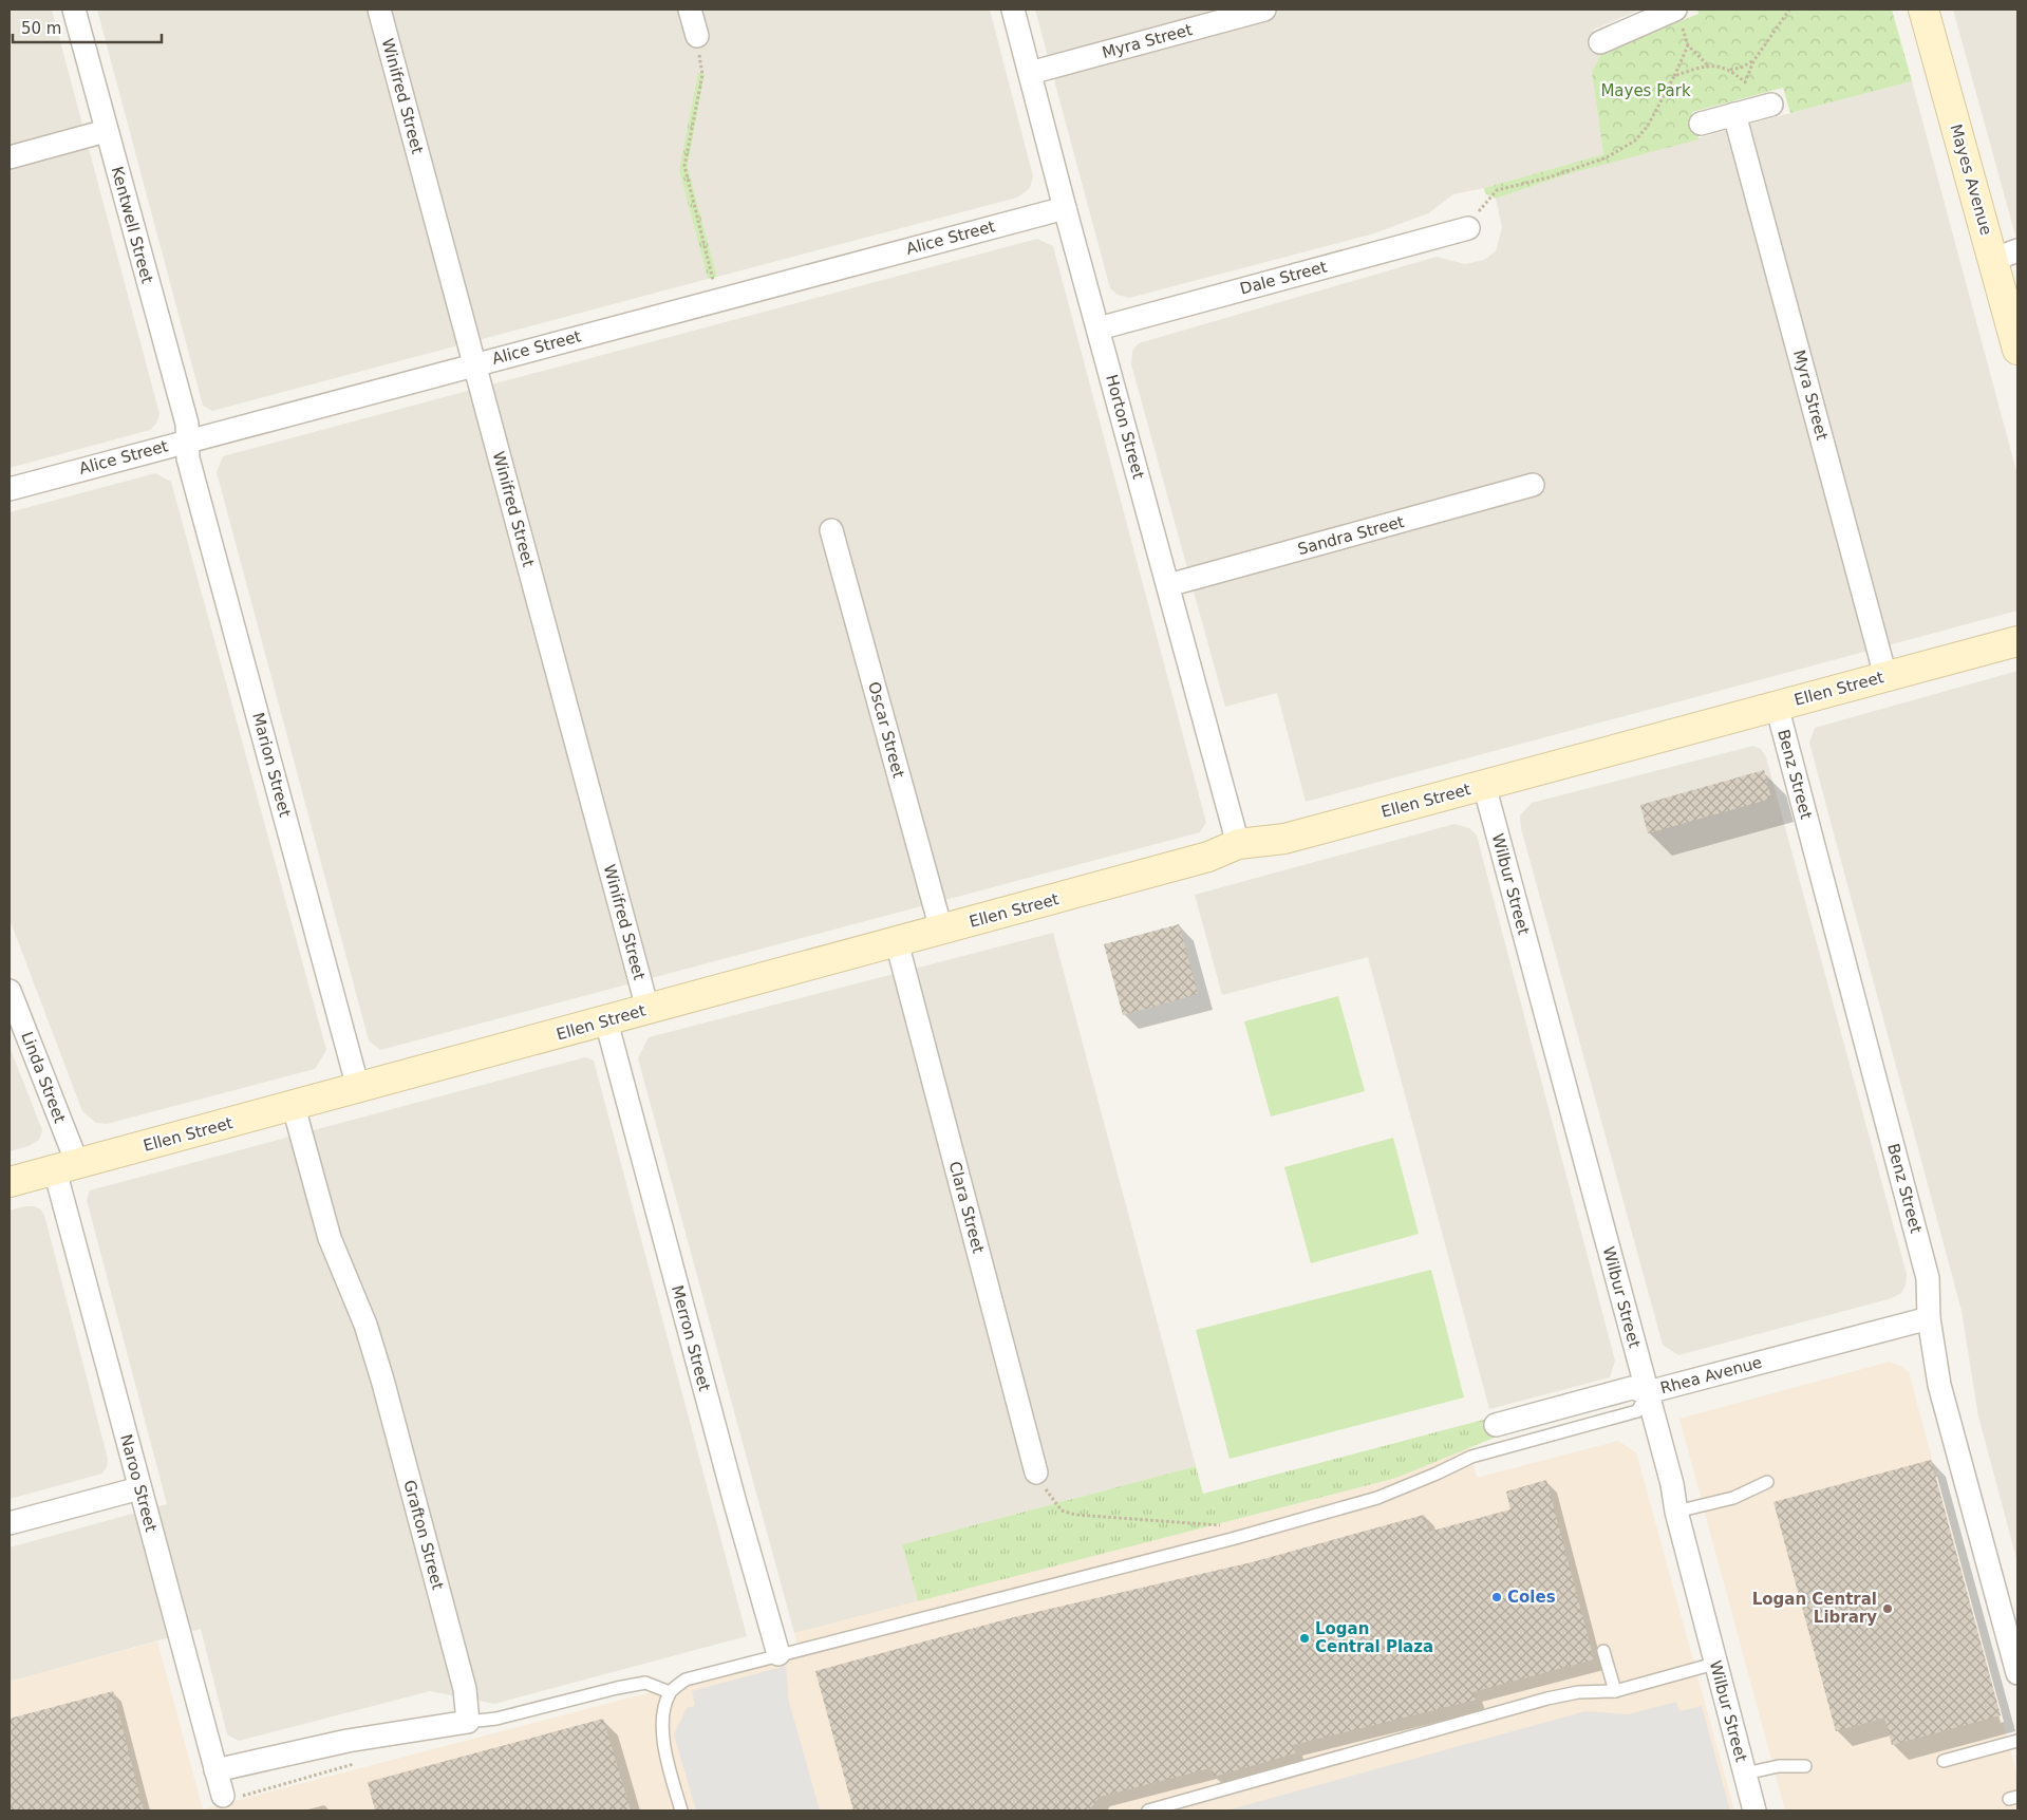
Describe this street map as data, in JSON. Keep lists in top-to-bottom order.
{
  "streets": {
    "street": [
      "Myra Street",
      "Winifred Street",
      "Mayes Avenue",
      "Kentwell Street",
      "Alice Street",
      "Dale Street",
      "Horton Street",
      "Sandra Street",
      "Ellen Street",
      "Oscar Street",
      "Marion Street",
      "Benz Street",
      "Wilbur Street",
      "Linda Street",
      "Clara Street",
      "Merron Street",
      "Rhea Avenue",
      "Naroo Street",
      "Grafton Street"
    ]
  },
  "crossings": [
    ["Myra Street", "Horton Street"],
    ["Myra Street", "Ellen Street"],
    ["Winifred Street", "Alice Street"],
    ["Winifred Street", "Ellen Street"],
    ["Kentwell Street", "Alice Street"],
    ["Kentwell Street", "Marion Street"],
    ["Alice Street", "Horton Street"],
    ["Alice Street", "Marion Street"],
    ["Dale Street", "Horton Street"],
    ["Horton Street", "Sandra Street"],
    ["Horton Street", "Ellen Street"],
    ["Ellen Street", "Oscar Street"],
    ["Ellen Street", "Marion Street"],
    ["Ellen Street", "Benz Street"],
    ["Ellen Street", "Wilbur Street"],
    ["Ellen Street", "Linda Street"],
    ["Ellen Street", "Clara Street"],
    ["Ellen Street", "Merron Street"],
    ["Ellen Street", "Naroo Street"],
    ["Ellen Street", "Grafton Street"],
    ["Benz Street", "Rhea Avenue"],
    ["Wilbur Street", "Rhea Avenue"],
    ["Linda Street", "Naroo Street"]
  ],
  "parks": ["Mayes Park"],
  "places": ["Coles", "Logan Central Library", "Logan Central Plaza"],
  "scale_bar": "50 m"
}
